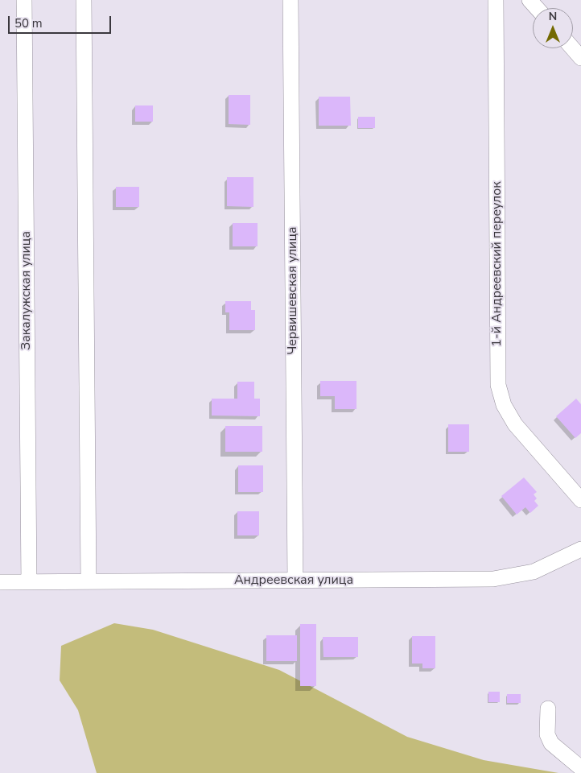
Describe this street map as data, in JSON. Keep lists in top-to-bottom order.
{
  "streets": {
    "street": [
      "1-й Андреевский переулок",
      "Закалужская улица",
      "Червишевская улица",
      "Андреевская улица"
    ]
  },
  "crossings": [
    ["Закалужская улица", "Андреевская улица"],
    ["Червишевская улица", "Андреевская улица"]
  ],
  "scale_bar": "50 m",
  "north": "top"
}
